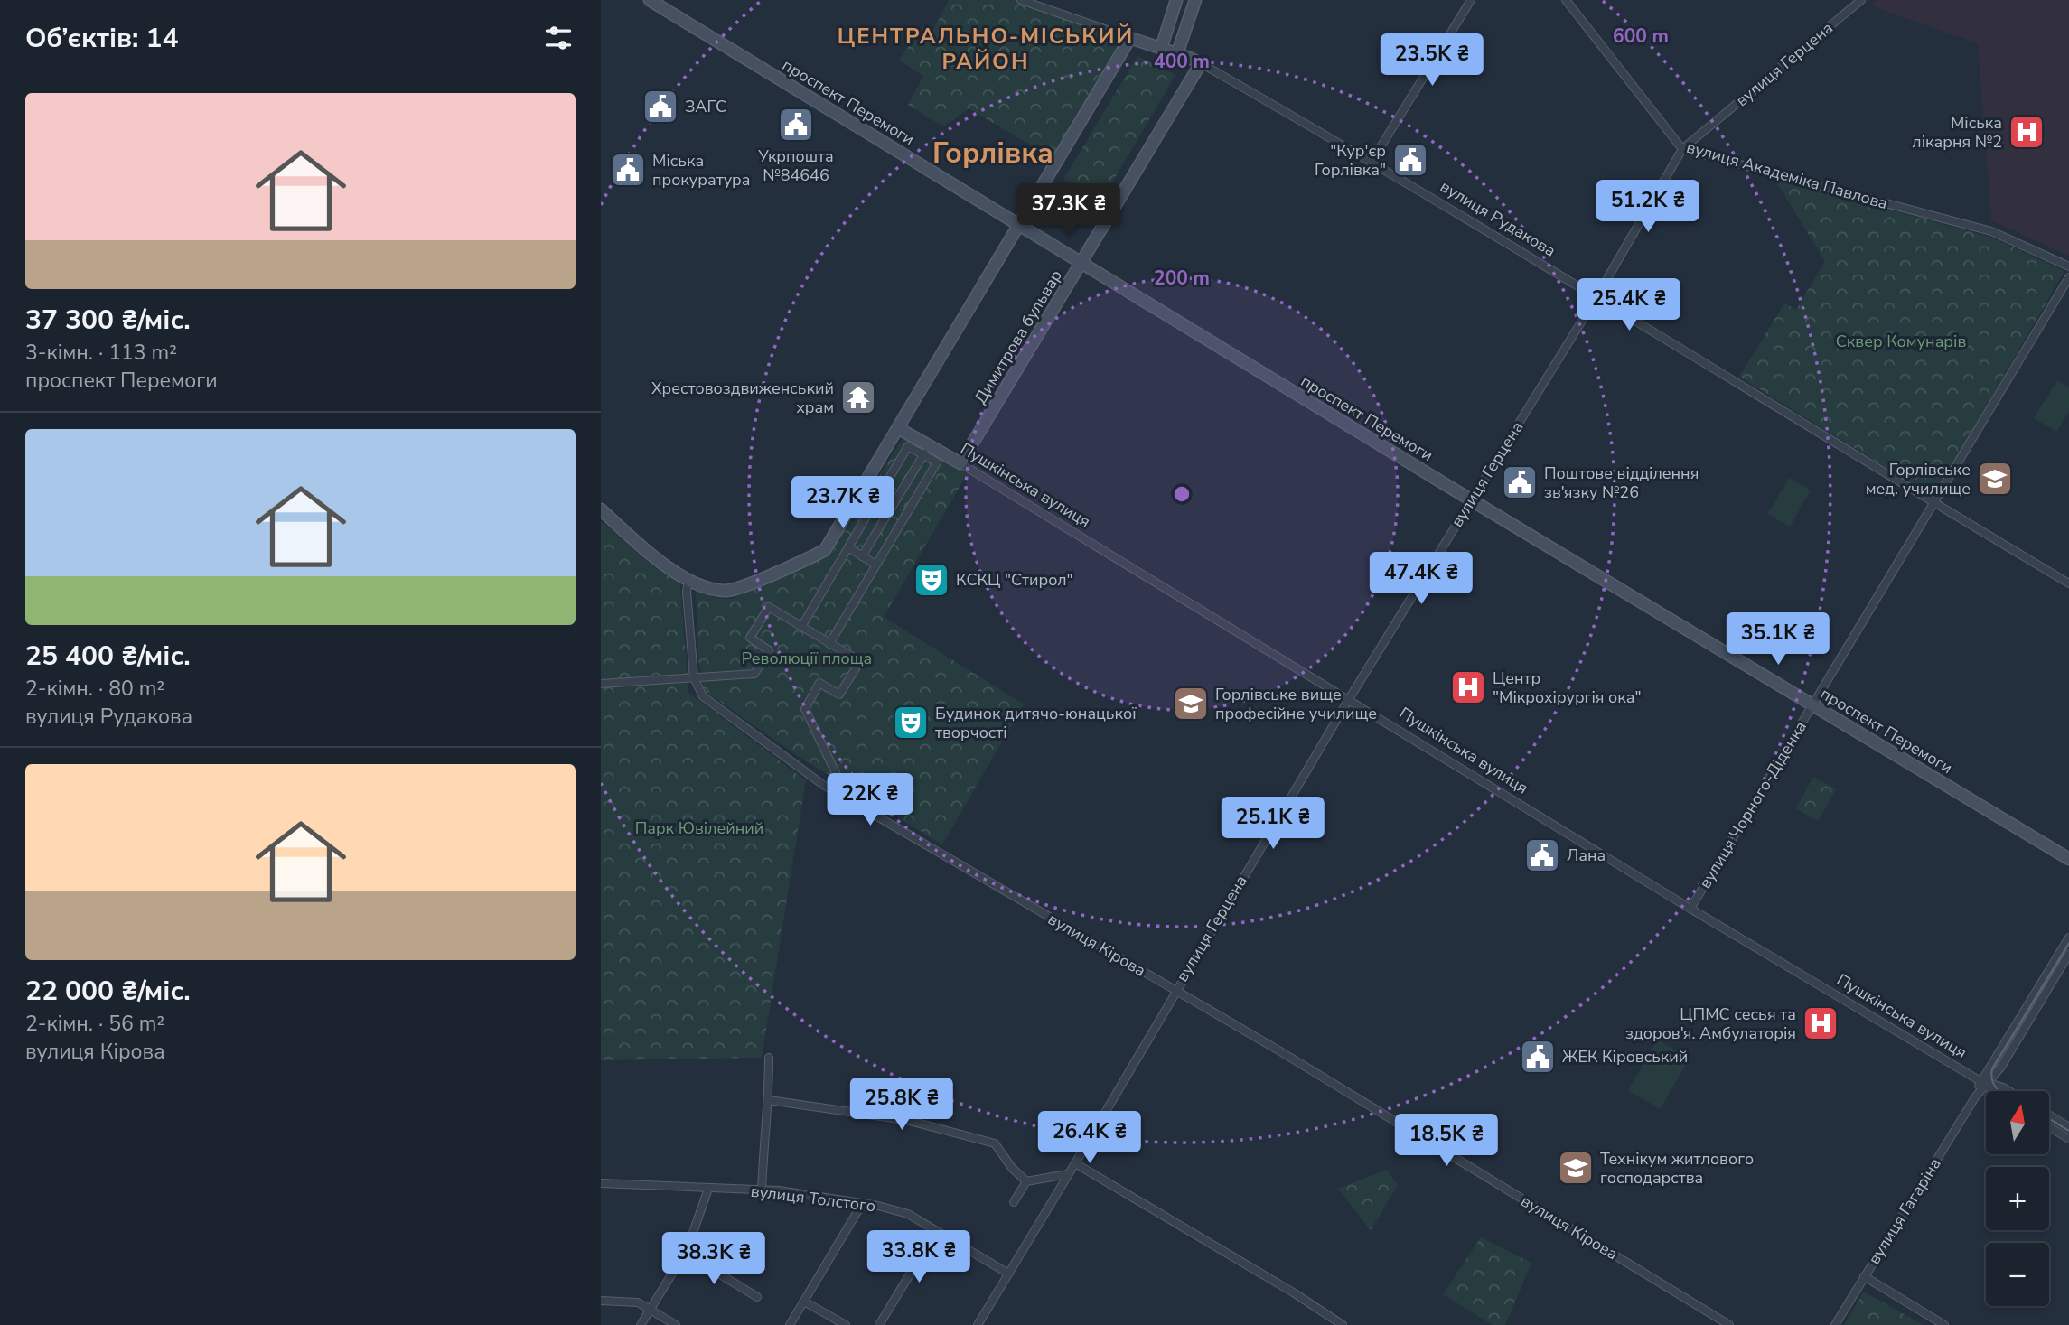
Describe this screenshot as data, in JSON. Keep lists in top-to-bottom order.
{
  "streets": {
    "main road": [
      "проспект Перемоги",
      "вулиця Рудакова",
      "Димитрова бульвар",
      "Пушкінська вулиця"
    ],
    "street": [
      "вулиця Герцена",
      "вулиця Академіка Павлова",
      "вулиця Чорного-Діденка",
      "вулиця Кірова",
      "вулиця Толстого",
      "вулиця Гагаріна"
    ]
  },
  "crossings": [
    ["вулиця Герцена", "проспект Перемоги"],
    ["вулиця Герцена", "вулиця Академіка Павлова"],
    ["вулиця Герцена", "вулиця Рудакова"],
    ["вулиця Герцена", "Пушкінська вулиця"],
    ["вулиця Герцена", "вулиця Кірова"],
    ["вулиця Герцена", "вулиця Толстого"],
    ["проспект Перемоги", "Димитрова бульвар"],
    ["проспект Перемоги", "вулиця Чорного-Діденка"],
    ["вулиця Рудакова", "Димитрова бульвар"],
    ["вулиця Рудакова", "вулиця Чорного-Діденка"],
    ["Димитрова бульвар", "Пушкінська вулиця"],
    ["Пушкінська вулиця", "вулиця Чорного-Діденка"],
    ["Пушкінська вулиця", "вулиця Гагаріна"]
  ],
  "districts": ["ЦЕНТРАЛЬНО-МІСЬКИЙ РАЙОН", "Горлівка"],
  "parks": ["Сквер Комунарів", "Революції площа", "Парк Ювілейний"],
  "places": {
    "public building": [
      "ЗАГС",
      "Укрпошта №84646",
      "\"Кур'єр Горлівка\"",
      "Міська прокуратура",
      "Поштове відділення зв'язку №26",
      "Лана",
      "ЖЕК Кіровський"
    ],
    "hospital": ["Міська лікарня №2", "Центр \"Мікрохірургія ока\"", "ЦПМС сесья та здоров'я. Амбулаторія"],
    "temple": ["Хрестовоздвиженський храм"],
    "school or university": ["Горлівське мед. училище", "Горлівське вище професійне училище", "Технікум житлового господарства"],
    "theatre": ["КСКЦ \"Стирол\"", "Будинок дитячо-юнацької творчості"]
  },
  "north": "top",
  "page": {
    "heading": "Об’єктів: 14",
    "price": [
      "23.5K ₴",
      "51.2K ₴",
      "37.3K ₴",
      "25.4K ₴",
      "23.7K ₴",
      "47.4K ₴",
      "35.1K ₴",
      "22K ₴",
      "25.1K ₴",
      "25.8K ₴",
      "26.4K ₴",
      "18.5K ₴",
      "33.8K ₴",
      "38.3K ₴"
    ],
    "list": [
      {
        "name": "37 300 ₴/міс.",
        "note": "3-кімн. · 113 m² · проспект Перемоги"
      },
      {
        "name": "25 400 ₴/міс.",
        "note": "2-кімн. · 80 m² · вулиця Рудакова"
      },
      {
        "name": "22 000 ₴/міс.",
        "note": "2-кімн. · 56 m² · вулиця Кірова"
      }
    ],
    "map_buttons": ["+", "−"]
  },
  "rings": ["600 m", "400 m", "200 m"]
}
